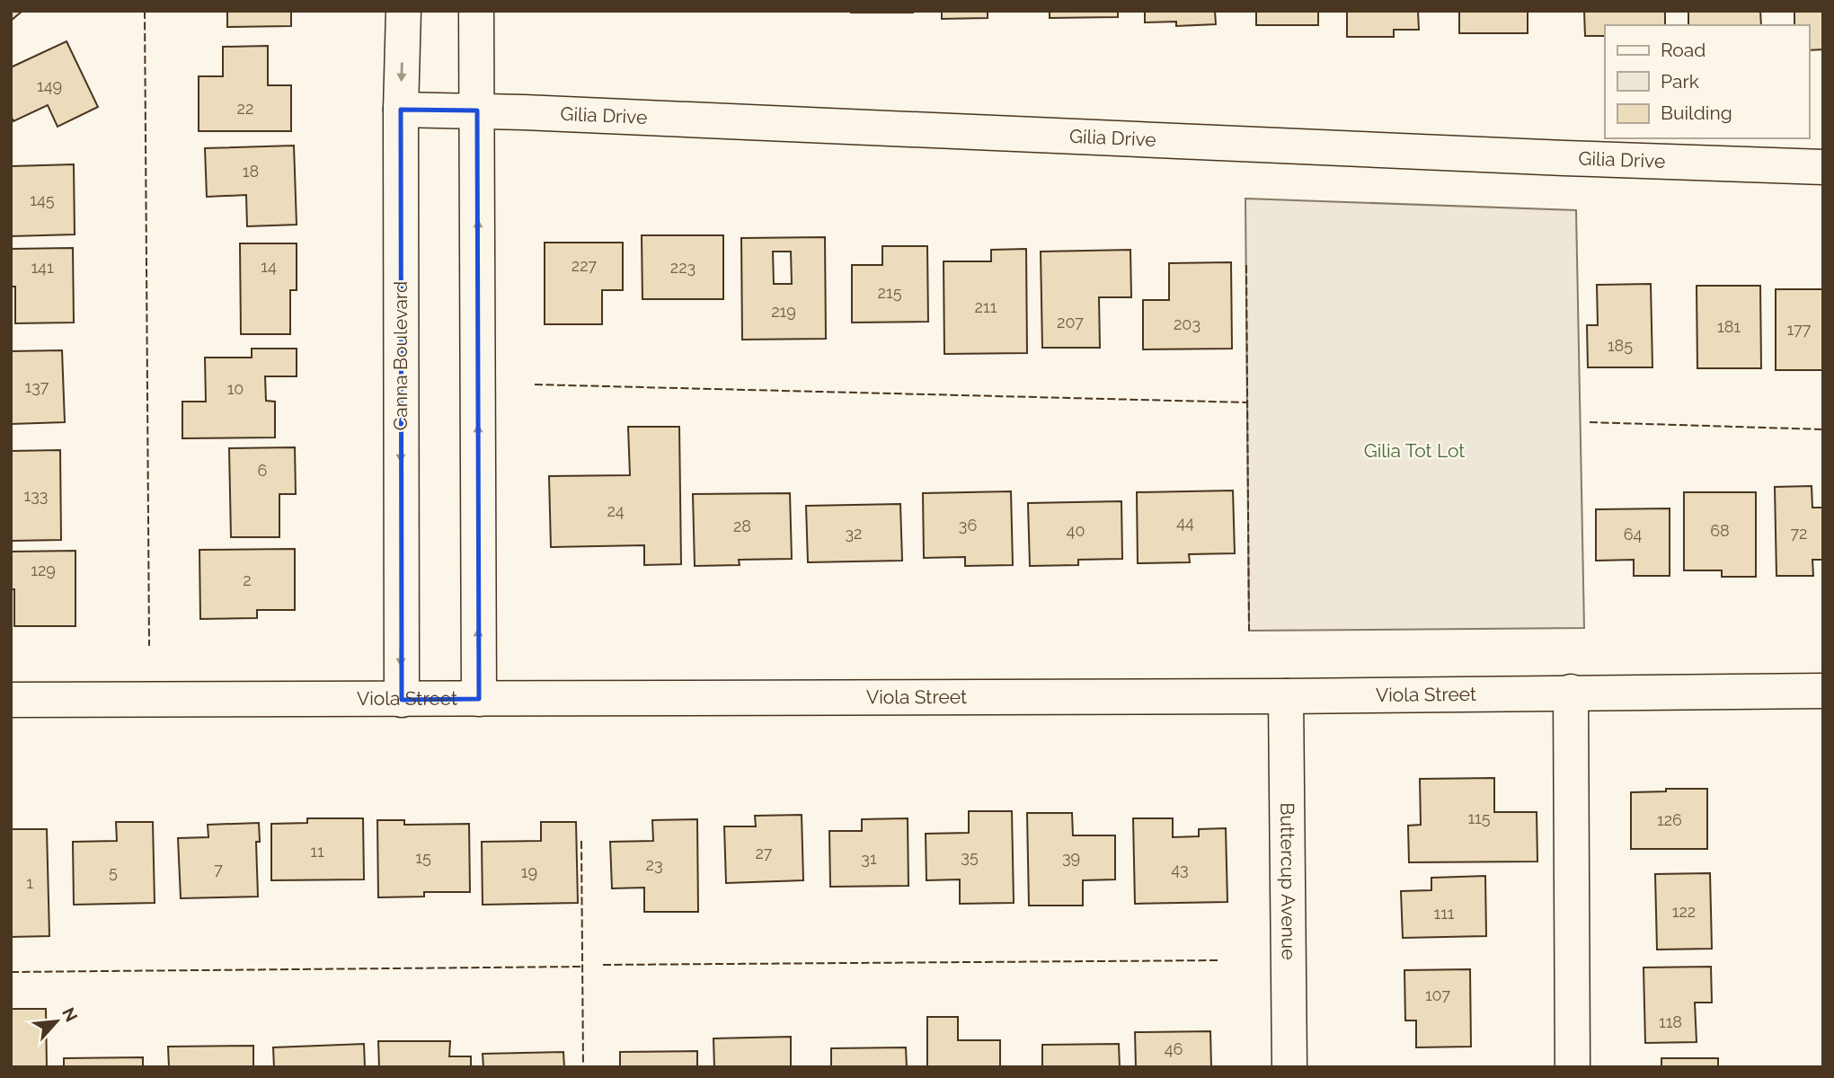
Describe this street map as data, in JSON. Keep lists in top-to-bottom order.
{
  "streets": {
    "street": [
      "Gilia Drive",
      "Canna Boulevard",
      "Viola Street",
      "Buttercup Avenue"
    ]
  },
  "crossings": [
    ["Gilia Drive", "Canna Boulevard"],
    ["Canna Boulevard", "Viola Street"],
    ["Viola Street", "Buttercup Avenue"]
  ],
  "parks": ["Gilia Tot Lot"],
  "house_numbers": [
    "149",
    "22",
    "18",
    "145",
    "227",
    "14",
    "141",
    "223",
    "215",
    "211",
    "219",
    "207",
    "203",
    "181",
    "177",
    "185",
    "137",
    "10",
    "6",
    "133",
    "24",
    "44",
    "36",
    "28",
    "40",
    "68",
    "32",
    "72",
    "64",
    "129",
    "2",
    "115",
    "126",
    "11",
    "27",
    "35",
    "15",
    "39",
    "31",
    "23",
    "7",
    "43",
    "5",
    "19",
    "1",
    "122",
    "111",
    "107",
    "118",
    "46"
  ],
  "legend": ["Road", "Park", "Building"],
  "north": "top right"
}
